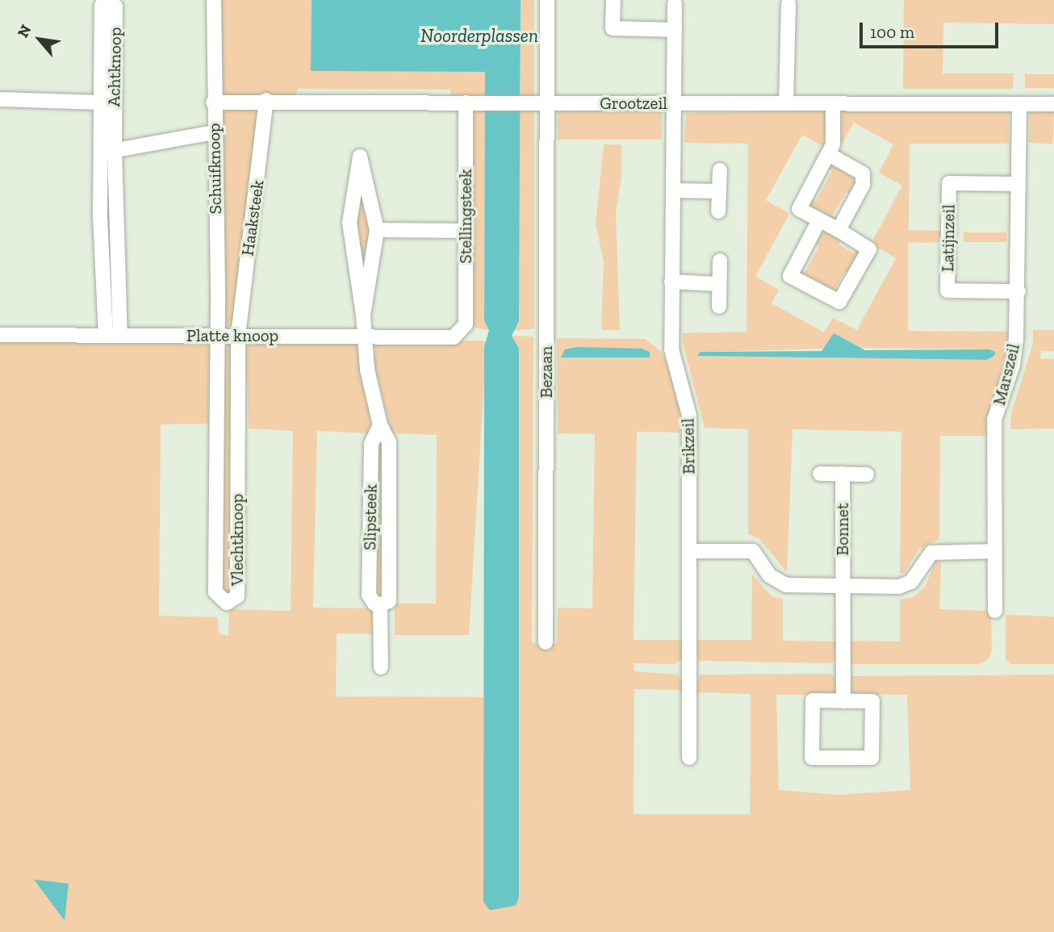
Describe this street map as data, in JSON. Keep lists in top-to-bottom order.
{
  "streets": {
    "street": [
      "Achtknoop",
      "Grootzeil",
      "Schuifknoop",
      "Stellingsteek",
      "Haaksteek",
      "Latijnzeil",
      "Platte knoop",
      "Bezaan",
      "Marszeil",
      "Brikzeil",
      "Slipsteek",
      "Bonnet",
      "Vlechtknoop"
    ]
  },
  "crossings": [
    ["Achtknoop", "Platte knoop"],
    ["Grootzeil", "Schuifknoop"],
    ["Grootzeil", "Stellingsteek"],
    ["Grootzeil", "Haaksteek"],
    ["Grootzeil", "Bezaan"],
    ["Grootzeil", "Marszeil"],
    ["Grootzeil", "Brikzeil"],
    ["Schuifknoop", "Platte knoop"],
    ["Schuifknoop", "Vlechtknoop"],
    ["Stellingsteek", "Platte knoop"],
    ["Haaksteek", "Platte knoop"],
    ["Haaksteek", "Vlechtknoop"],
    ["Latijnzeil", "Marszeil"],
    ["Platte knoop", "Slipsteek"],
    ["Platte knoop", "Vlechtknoop"]
  ],
  "water": ["Noorderplassen"],
  "scale_bar": "100 m",
  "north": "top left"
}
